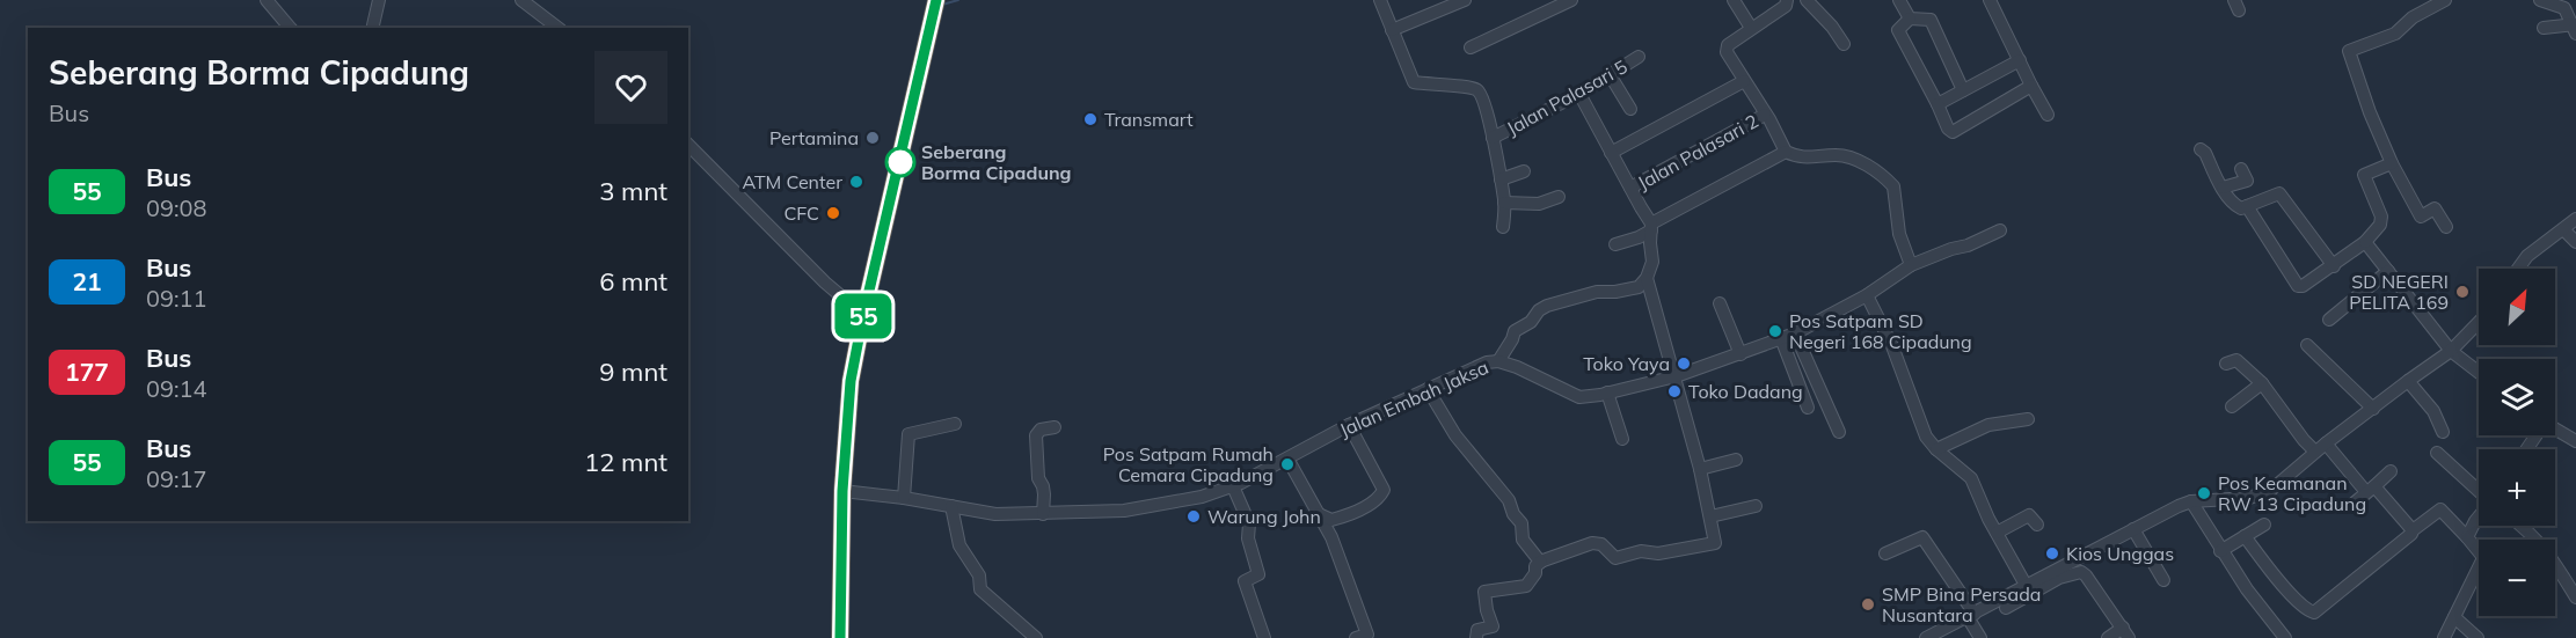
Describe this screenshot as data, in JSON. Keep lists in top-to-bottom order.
{
  "streets": {
    "street": ["Jalan Palasari 5", "Jalan Palasari 2", "Jalan Embah Jaksa"]
  },
  "places": [
    "Transmart",
    "Pertamina",
    "Seberang Borma Cipadung",
    "ATM Center",
    "CFC",
    "SD NEGERI PELITA 169",
    "Pos Satpam SD Negeri 168 Cipadung",
    "Toko Yaya",
    "Toko Dadang",
    "Pos Satpam Rumah Cemara Cipadung",
    "Pos Keamanan RW 13 Cipadung",
    "Warung John",
    "Kios Unggas",
    "SMP Bina Persada Nusantara"
  ],
  "lines": ["bus line 55"],
  "north": "top right",
  "page": {
    "on_map": "55",
    "heading": ["Seberang Borma Cipadung", "Bus"],
    "list": [
      {
        "mark": "55",
        "name": "Bus",
        "note": "09:08",
        "value": "3 mnt"
      },
      {
        "mark": "21",
        "name": "Bus",
        "note": "09:11",
        "value": "6 mnt"
      },
      {
        "mark": "177",
        "name": "Bus",
        "note": "09:14",
        "value": "9 mnt"
      },
      {
        "mark": "55",
        "name": "Bus",
        "note": "09:17",
        "value": "12 mnt"
      }
    ],
    "map_buttons": ["+", "−"]
  }
}
